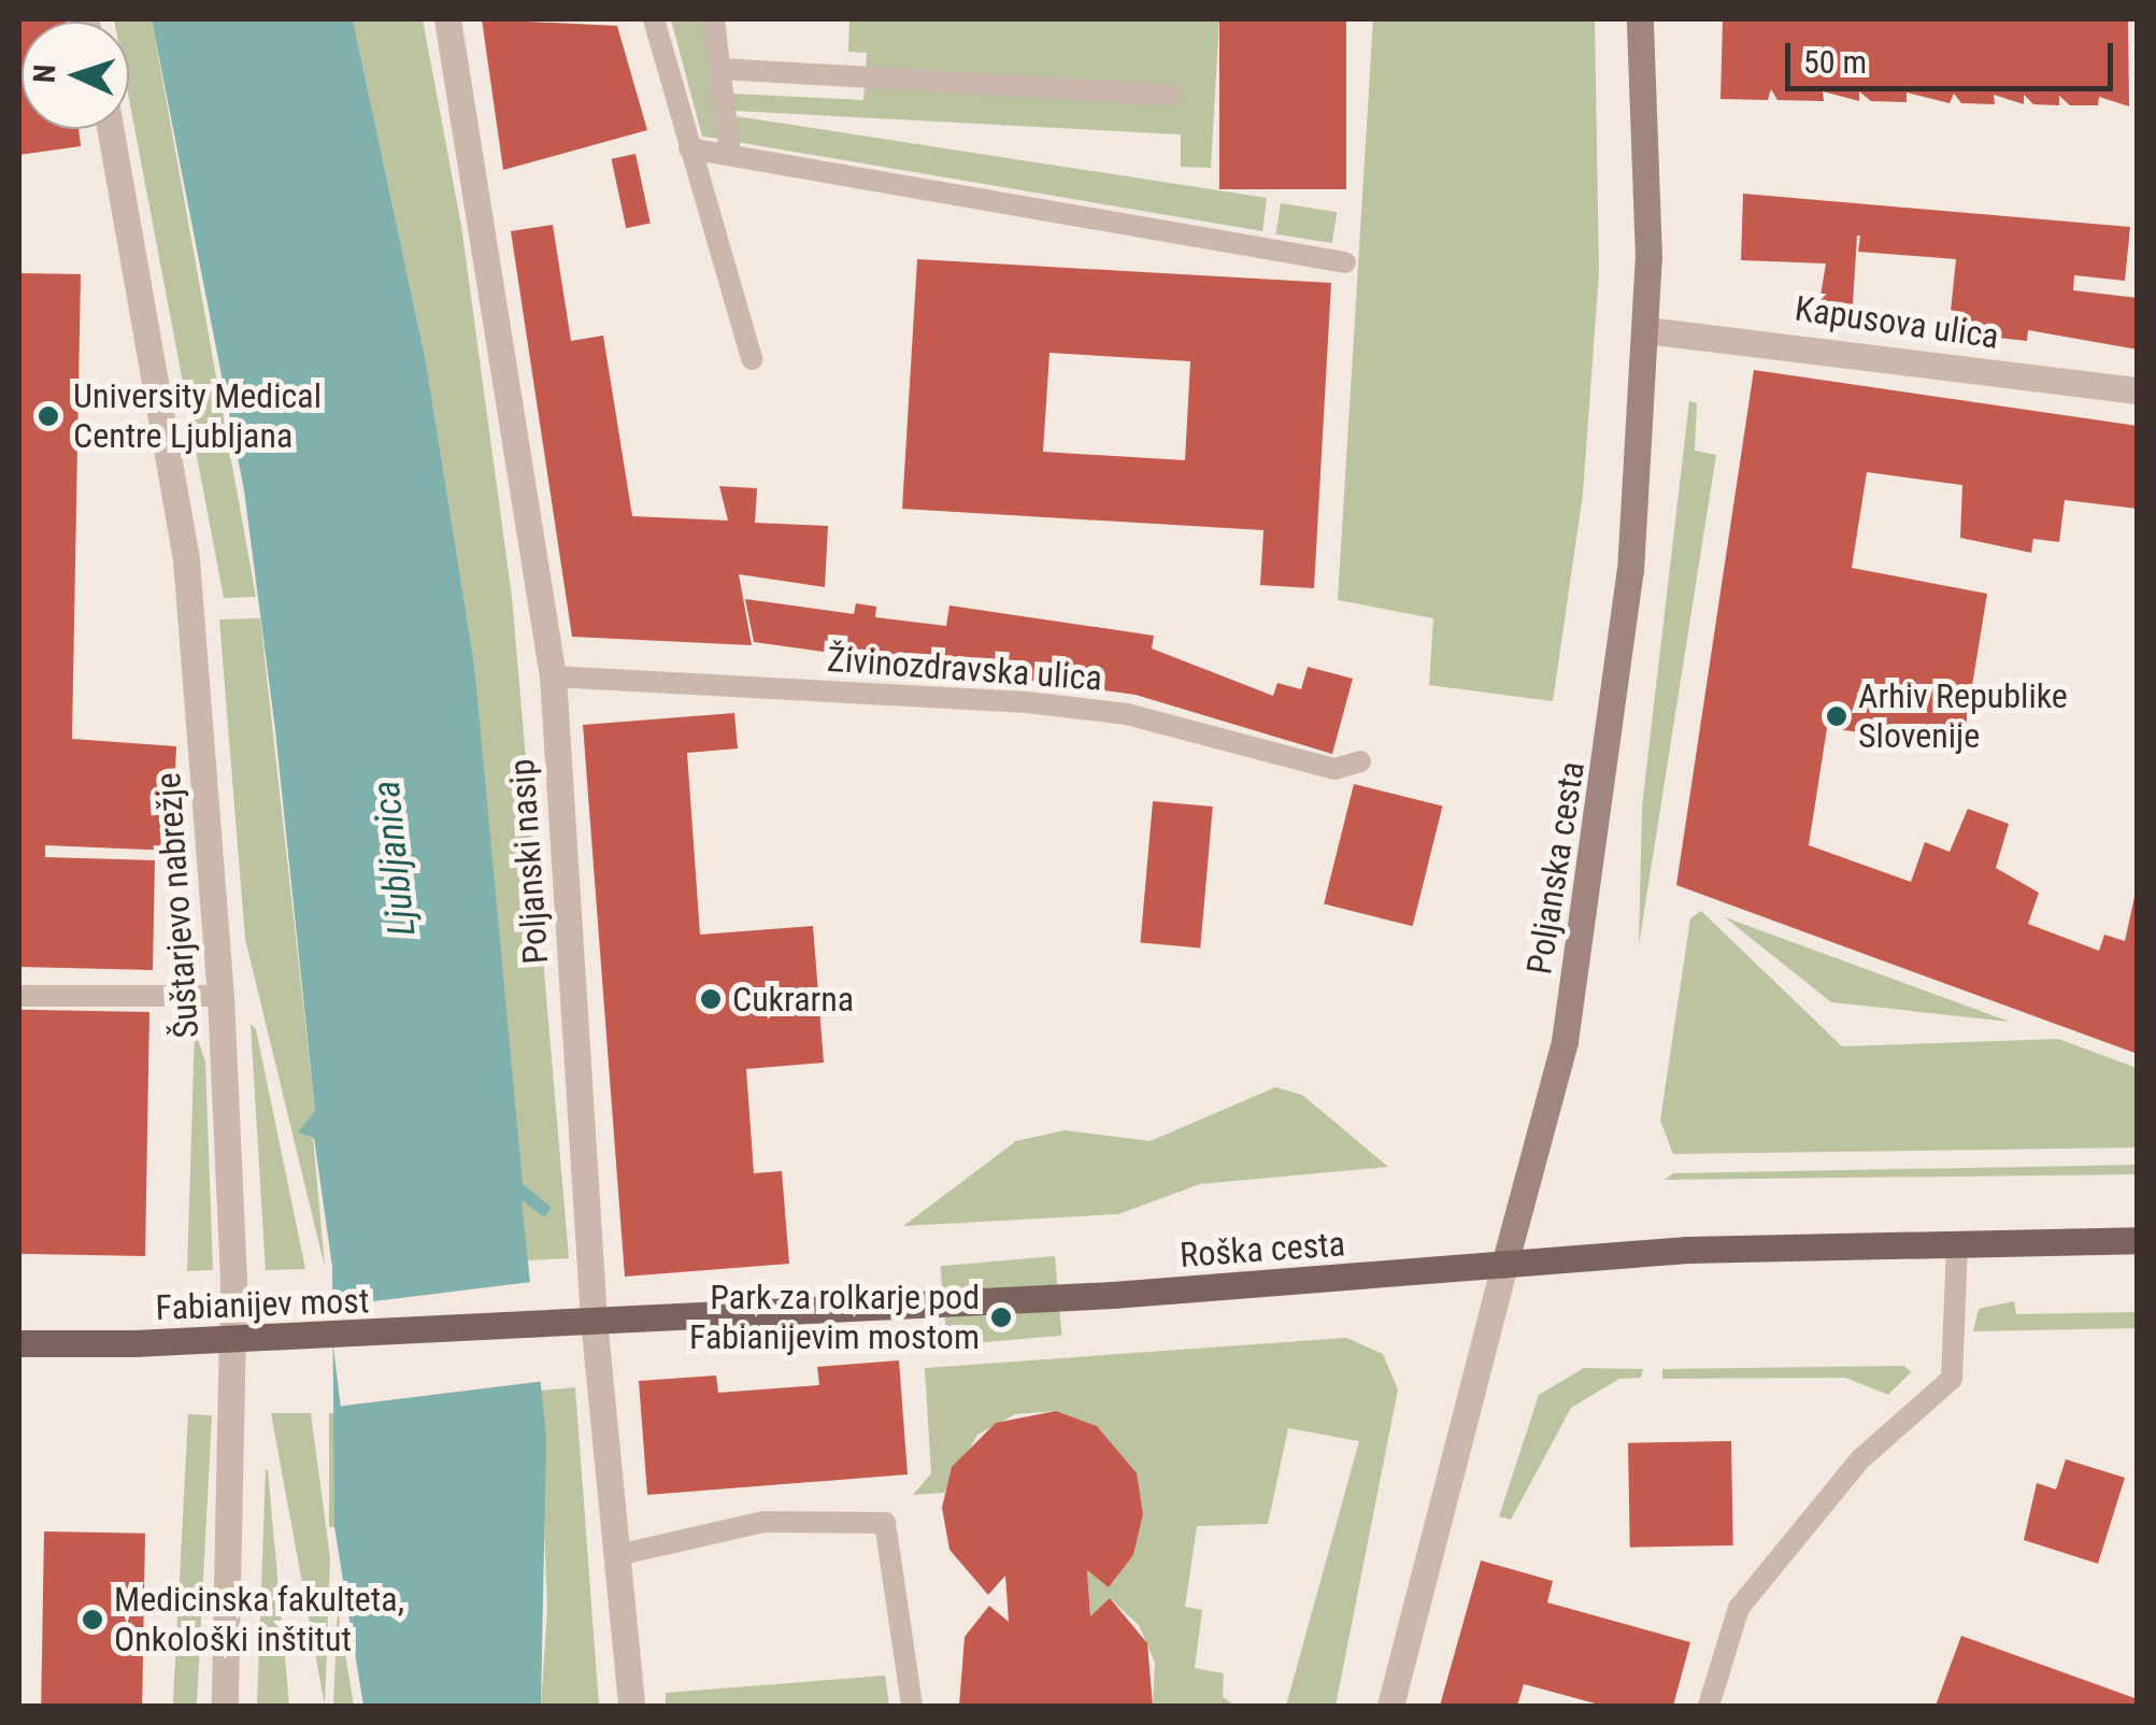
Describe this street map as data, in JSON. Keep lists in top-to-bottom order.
{
  "streets": {
    "main road": ["Poljanska cesta", "Roška cesta", "Fabianijev most"],
    "street": ["Kapusova ulica", "Poljanski nasip", "Šuštarjevo nabrežje"],
    "lane": ["Živinozdravska ulica"]
  },
  "crossings": [
    ["Kapusova ulica", "Poljanska cesta"],
    ["Živinozdravska ulica", "Poljanski nasip"],
    ["Poljanska cesta", "Roška cesta"],
    ["Roška cesta", "Fabianijev most"]
  ],
  "water": ["Ljubljanica"],
  "places": [
    "University Medical Centre Ljubljana",
    "Arhiv Republike Slovenije",
    "Cukrarna",
    "Park za rolkarje pod Fabianijevim mostom",
    "Medicinska fakulteta, Onkološki inštitut"
  ],
  "scale_bar": "50 m",
  "north": "left"
}
